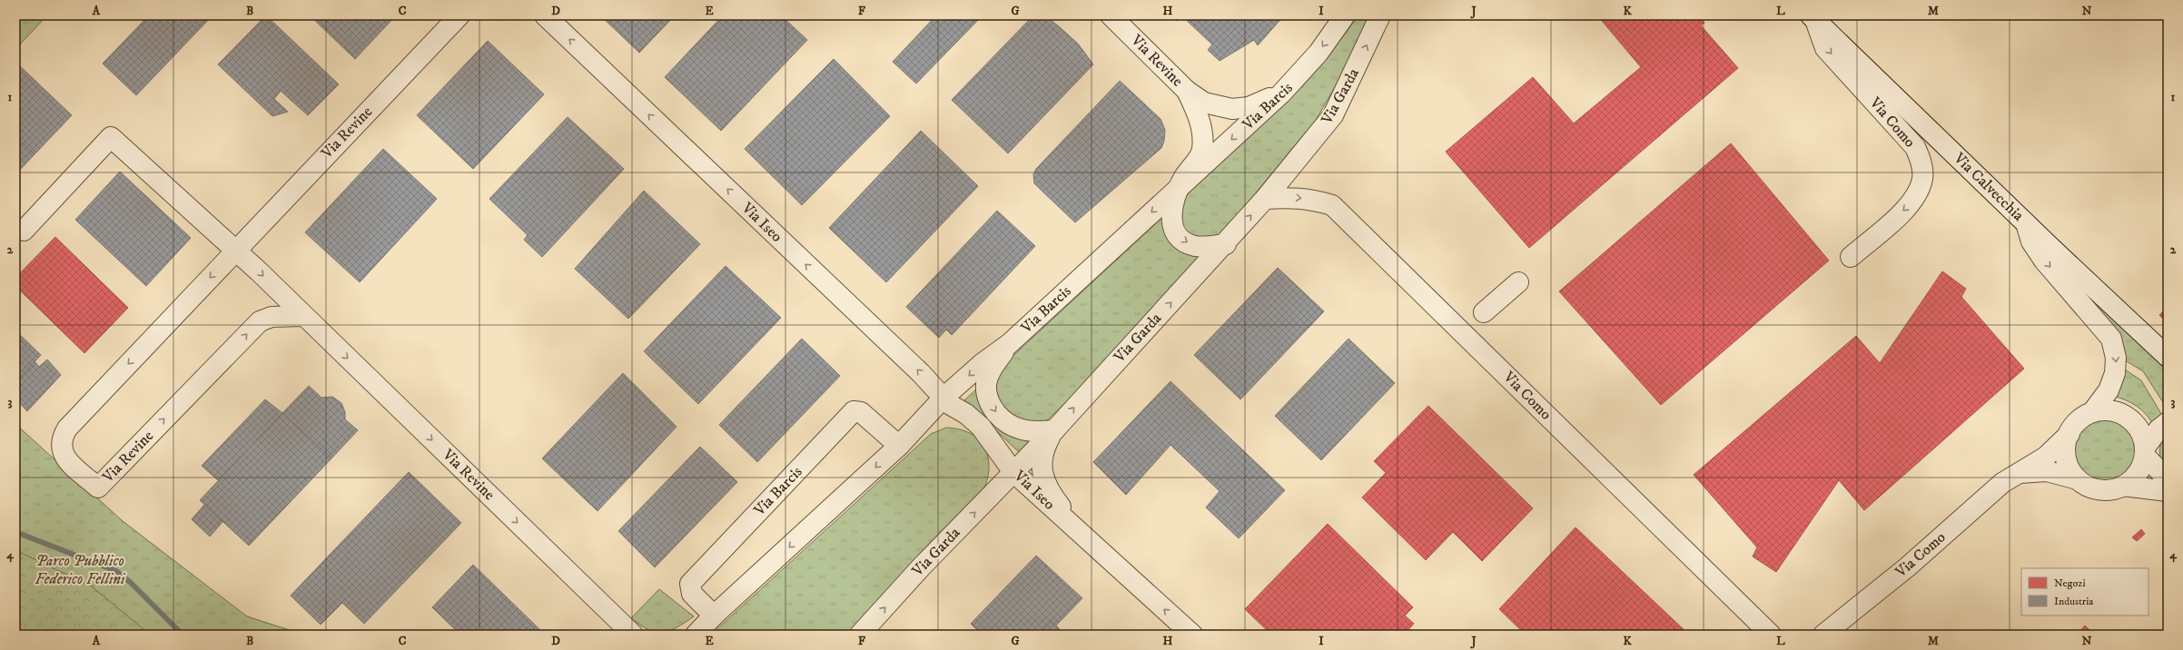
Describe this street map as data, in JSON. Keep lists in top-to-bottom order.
{
  "streets": {
    "street": [
      "Via Revine",
      "Via Garda",
      "Via Barcis",
      "Via Como",
      "Via Calvecchia",
      "Via Iseo"
    ]
  },
  "crossings": [
    ["Via Revine", "Via Barcis"],
    ["Via Garda", "Via Barcis"],
    ["Via Garda", "Via Como"],
    ["Via Garda", "Via Iseo"],
    ["Via Barcis", "Via Iseo"],
    ["Via Como", "Via Calvecchia"]
  ],
  "one_way": [
    "Via Garda",
    "Via Barcis",
    "Via Como",
    "Via Iseo"
  ],
  "parks": ["Parco Pubblico Federico Fellini"],
  "legend": ["Negozi", "Industria"],
  "grid": {
    "columns": [
      "A",
      "B",
      "C",
      "D",
      "E",
      "F",
      "G",
      "H",
      "I",
      "J",
      "K",
      "L",
      "M",
      "N"
    ],
    "rows": [
      "1",
      "2",
      "3",
      "4"
    ]
  }
}
